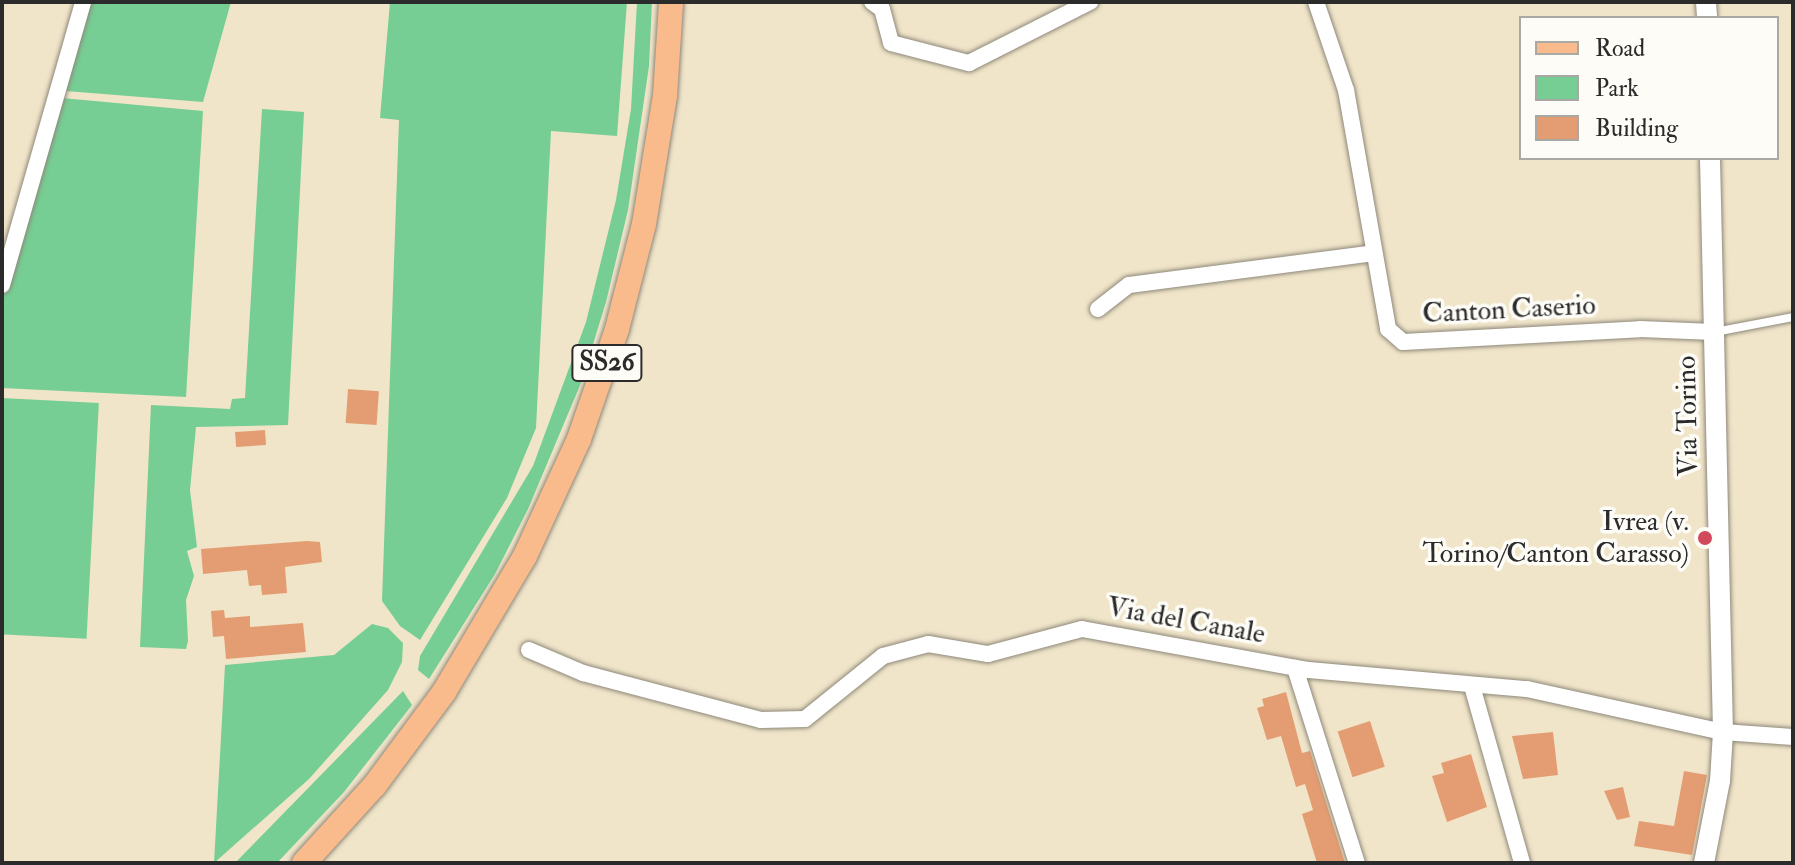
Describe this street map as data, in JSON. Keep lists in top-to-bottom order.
{
  "streets": {
    "main road": ["SS26"],
    "street": ["Canton Caserio", "Via Torino", "Via del Canale"]
  },
  "crossings": [
    ["Canton Caserio", "Via Torino"],
    ["Via Torino", "Via del Canale"]
  ],
  "places": ["Ivrea (v. Torino/Canton Carasso)"],
  "legend": ["Road", "Park", "Building"]
}
